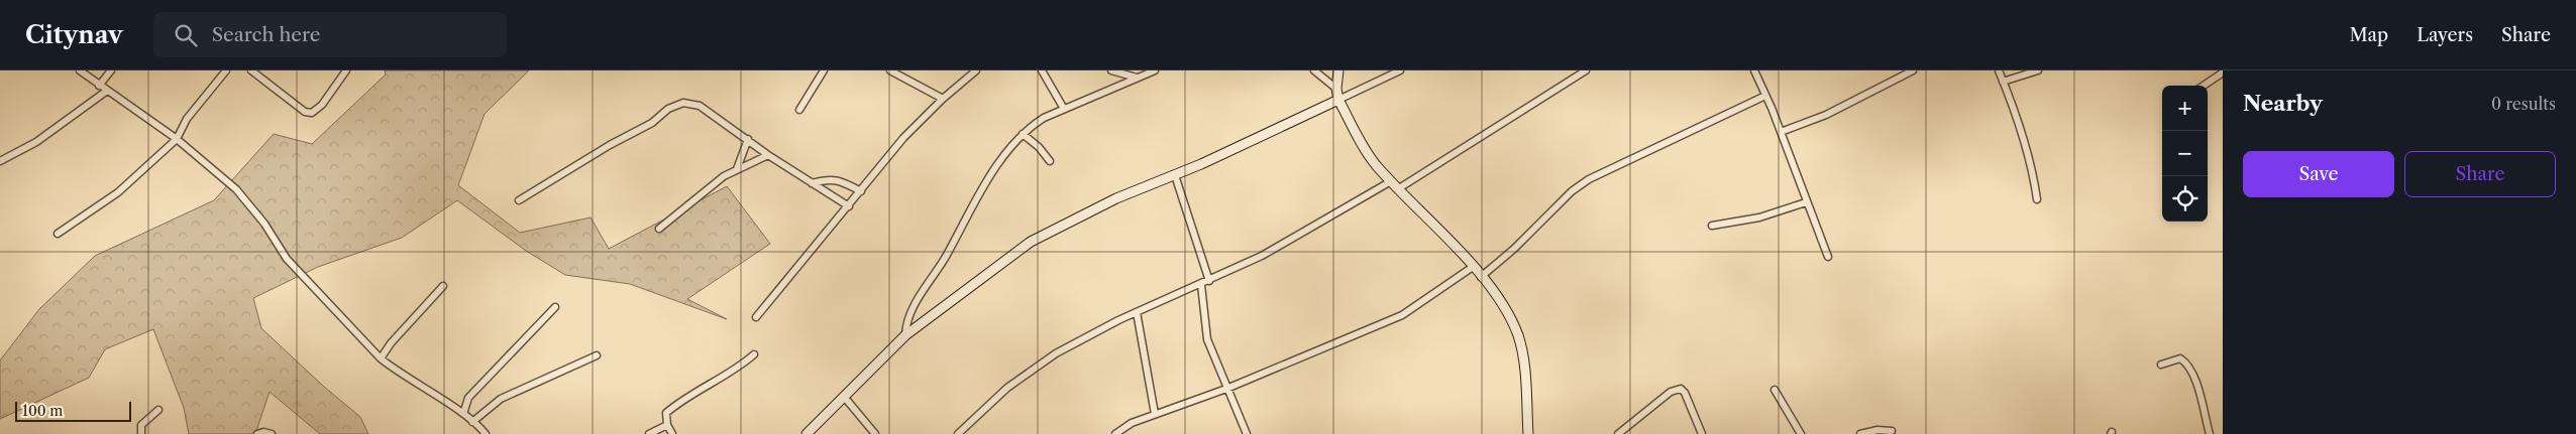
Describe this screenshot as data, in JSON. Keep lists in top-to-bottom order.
{
  "scale_bar": "100 m",
  "page": {
    "header": "Citynav",
    "search": "Search here",
    "nav": ["Map", "Layers", "Share"],
    "heading": ["Nearby", "0 results"],
    "map_buttons": ["+", "−"],
    "buttons": ["Save", "Share"],
    "scale": "100 m"
  }
}
